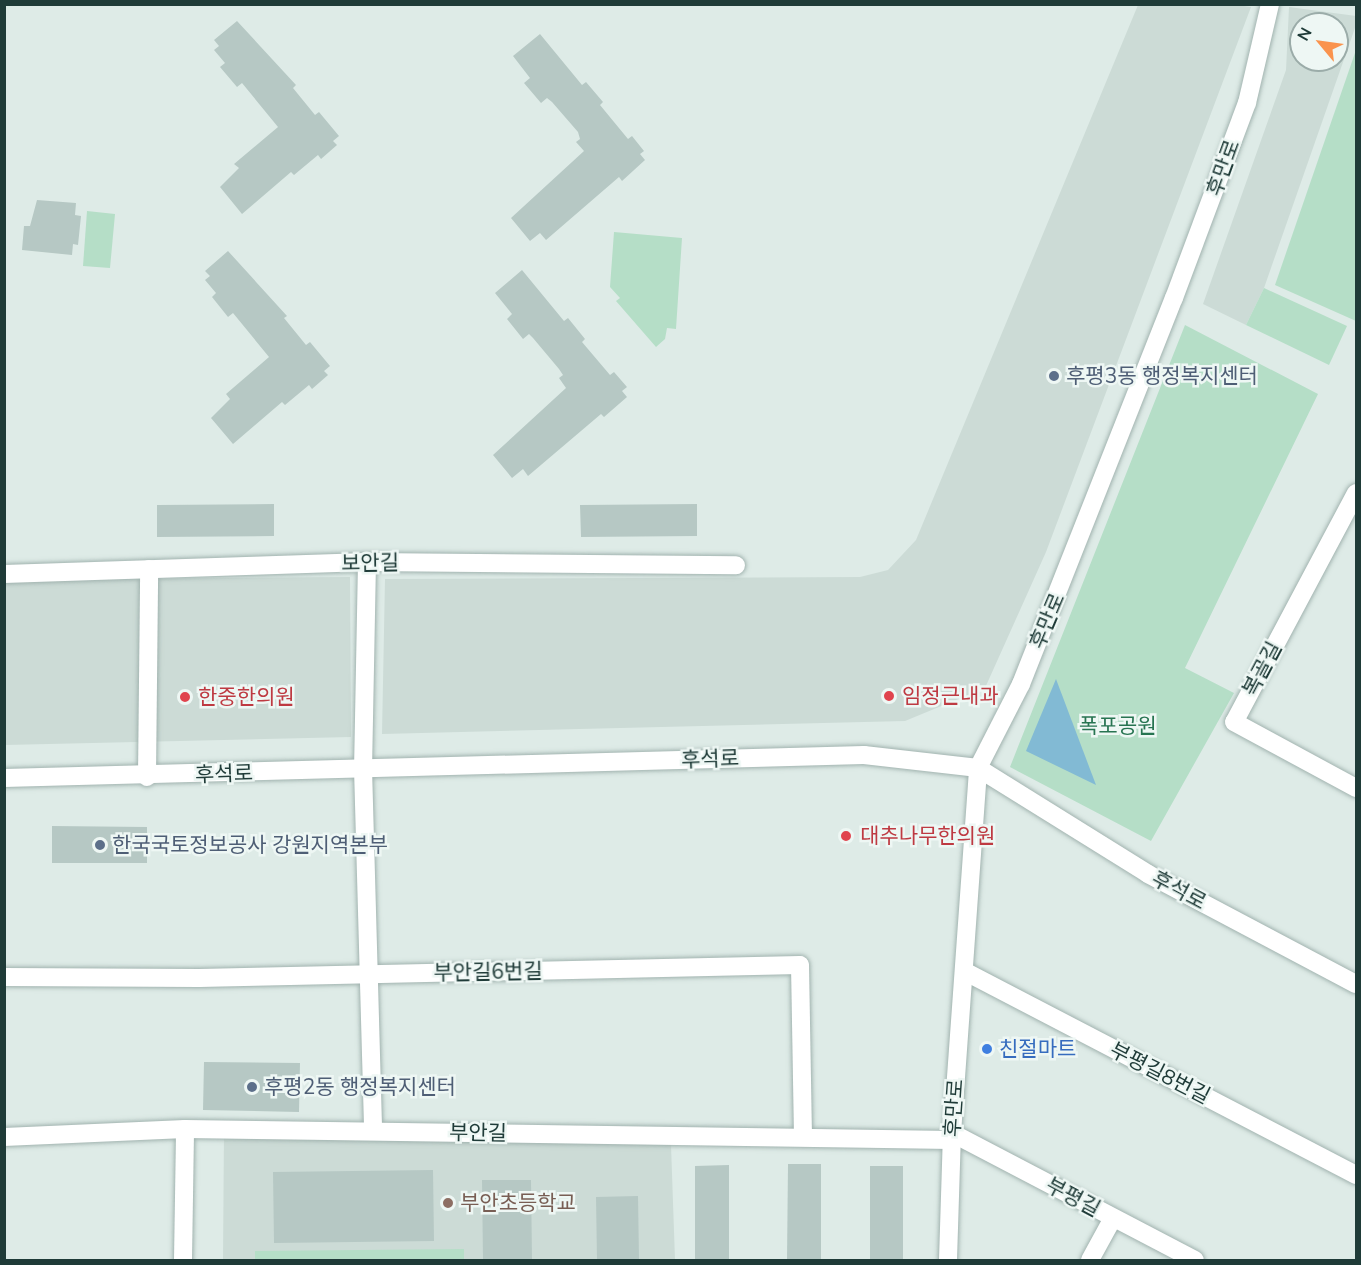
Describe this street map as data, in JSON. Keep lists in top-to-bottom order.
{
  "streets": {
    "street": [
      "후만로",
      "보안길",
      "복골길",
      "후석로",
      "부안길6번길",
      "부평길8번길",
      "부안길",
      "부평길"
    ]
  },
  "crossings": [
    ["후만로", "후석로"],
    ["후만로", "부평길8번길"],
    ["후만로", "부안길"],
    ["후만로", "부평길"],
    ["부안길6번길", "부안길"],
    ["부안길", "부평길"]
  ],
  "parks": ["폭포공원"],
  "places": [
    "후평3동 행정복지센터",
    "임정근내과",
    "한중한의원",
    "대추나무한의원",
    "한국국토정보공사 강원지역본부",
    "친절마트",
    "후평2동 행정복지센터",
    "부안초등학교"
  ],
  "north": "top left"
}
